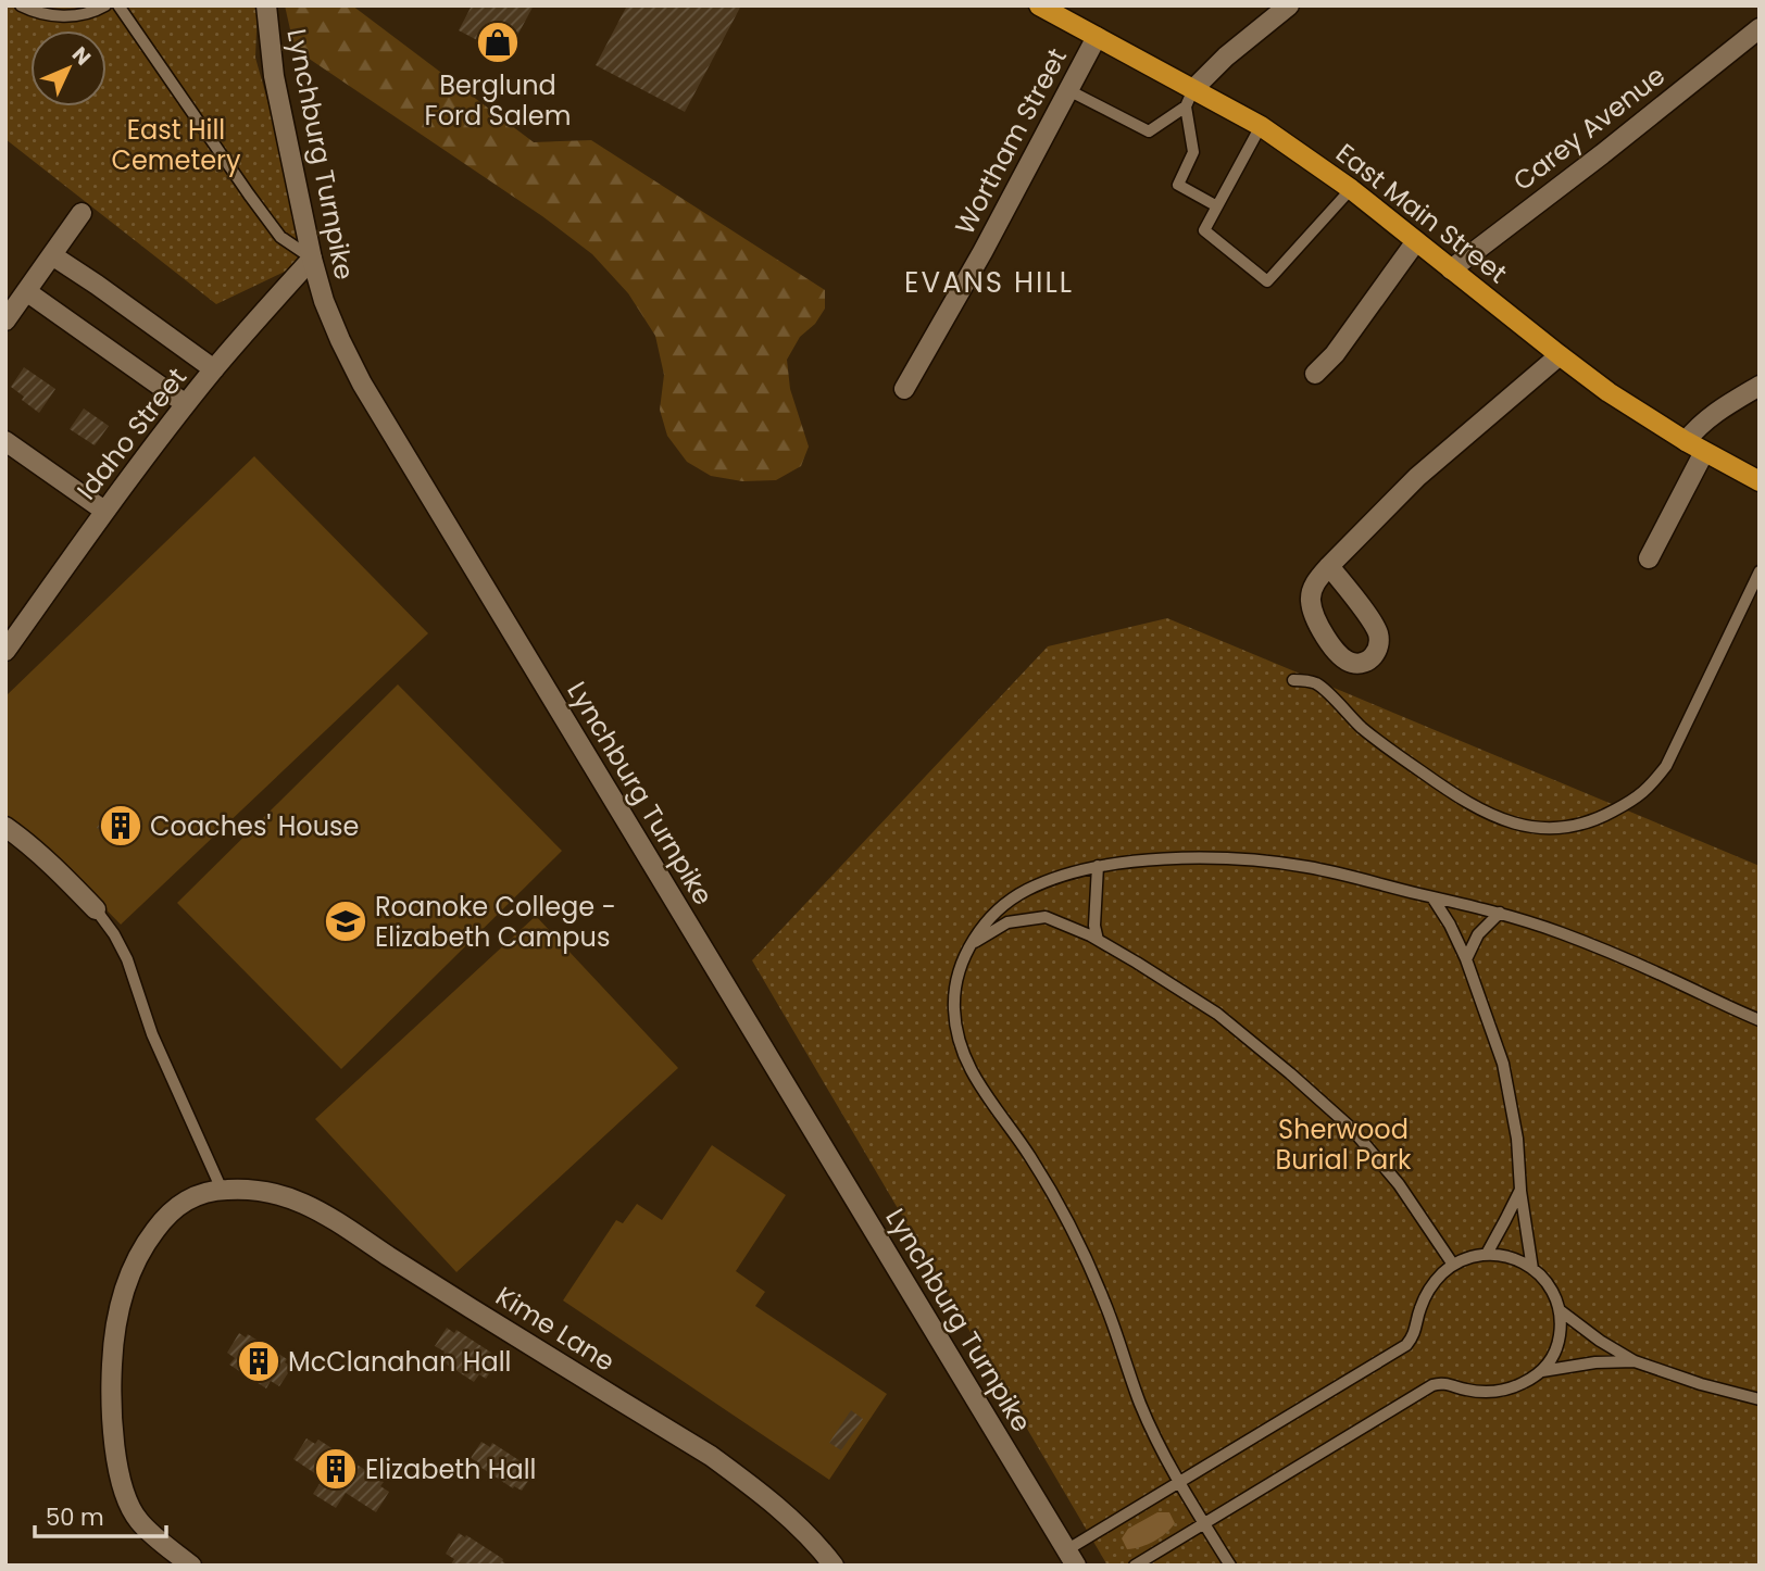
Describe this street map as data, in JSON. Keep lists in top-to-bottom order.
{
  "streets": {
    "main road": ["East Main Street"],
    "street": [
      "Carey Avenue",
      "Wortham Street",
      "Lynchburg Turnpike",
      "Idaho Street",
      "Kime Lane"
    ]
  },
  "crossings": [
    ["Carey Avenue", "East Main Street"],
    ["Wortham Street", "East Main Street"],
    ["Lynchburg Turnpike", "Idaho Street"]
  ],
  "districts": ["EVANS HILL"],
  "parks": ["East Hill Cemetery", "Sherwood Burial Park"],
  "places": {
    "shop": ["Berglund Ford Salem"],
    "building": ["Coaches' House", "McClanahan Hall", "Elizabeth Hall"],
    "school or university": ["Roanoke College - Elizabeth Campus"]
  },
  "scale_bar": "50 m",
  "north": "top right"
}
